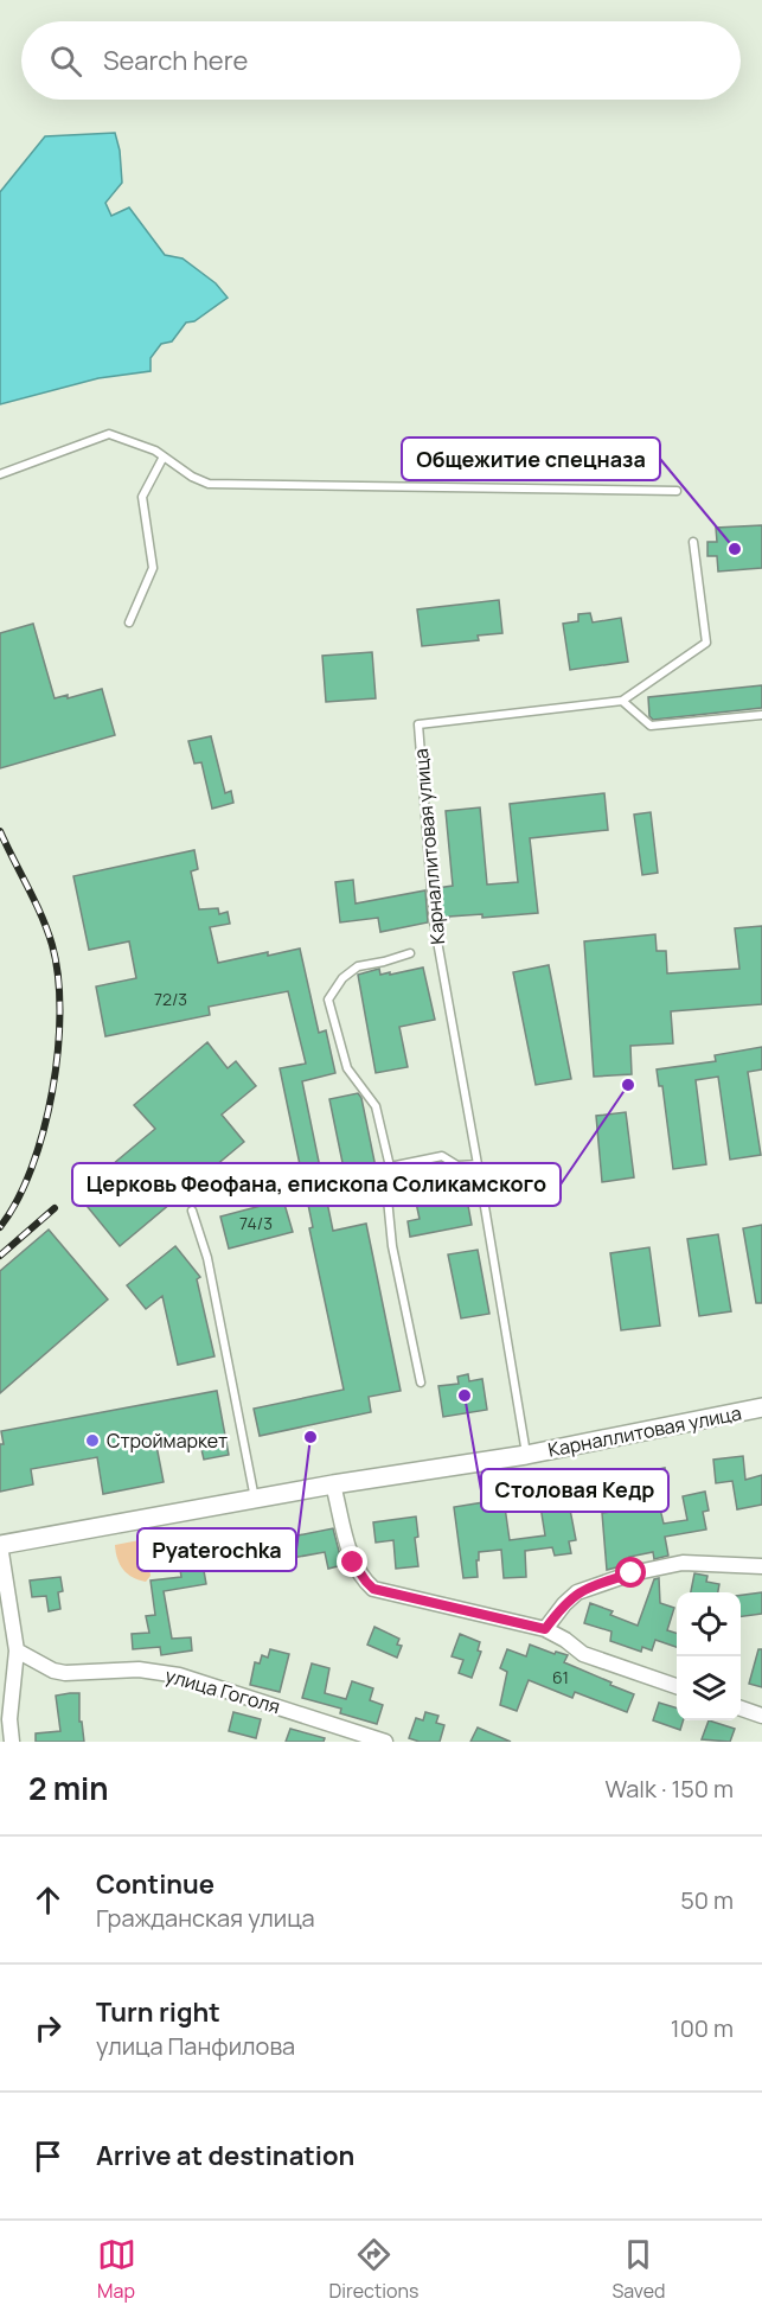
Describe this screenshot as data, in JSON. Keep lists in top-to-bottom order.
{
  "streets": {
    "street": ["Карналлитовая улица", "улица Гоголя"]
  },
  "places": [
    "Общежитие спецназа",
    "Церковь Феофана, епископа Соликамского",
    "Столовая Кедр",
    "Pyaterochka",
    "Строймаркет"
  ],
  "house_numbers": ["72/3", "74/3", "61"],
  "page": {
    "search": "Search here",
    "heading": ["2 min", "Walk · 150 m"],
    "list": [
      ["Continue", "Гражданская улица", "50 m"],
      ["Turn right", "улица Панфилова", "100 m"],
      "Arrive at destination"
    ],
    "nav": ["Map", "Directions", "Saved"]
  }
}
